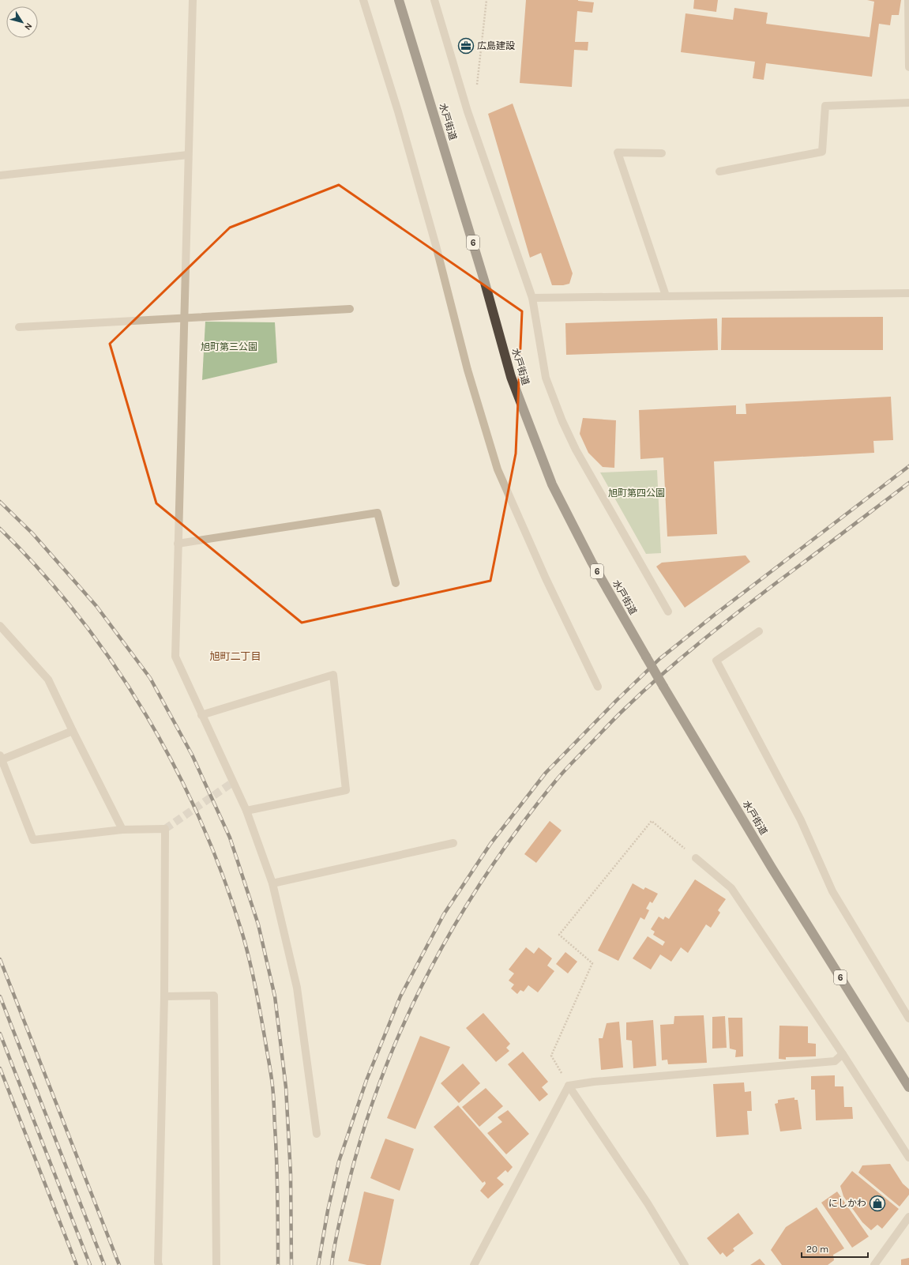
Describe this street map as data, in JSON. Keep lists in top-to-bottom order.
{
  "streets": {
    "highway": ["水戸街道", "6"]
  },
  "districts": ["旭町二丁目"],
  "parks": ["旭町第三公園", "旭町第四公園"],
  "places": {
    "office": ["広島建設"],
    "shop": ["にしかわ"]
  },
  "scale_bar": "20 m",
  "north": "bottom right"
}
